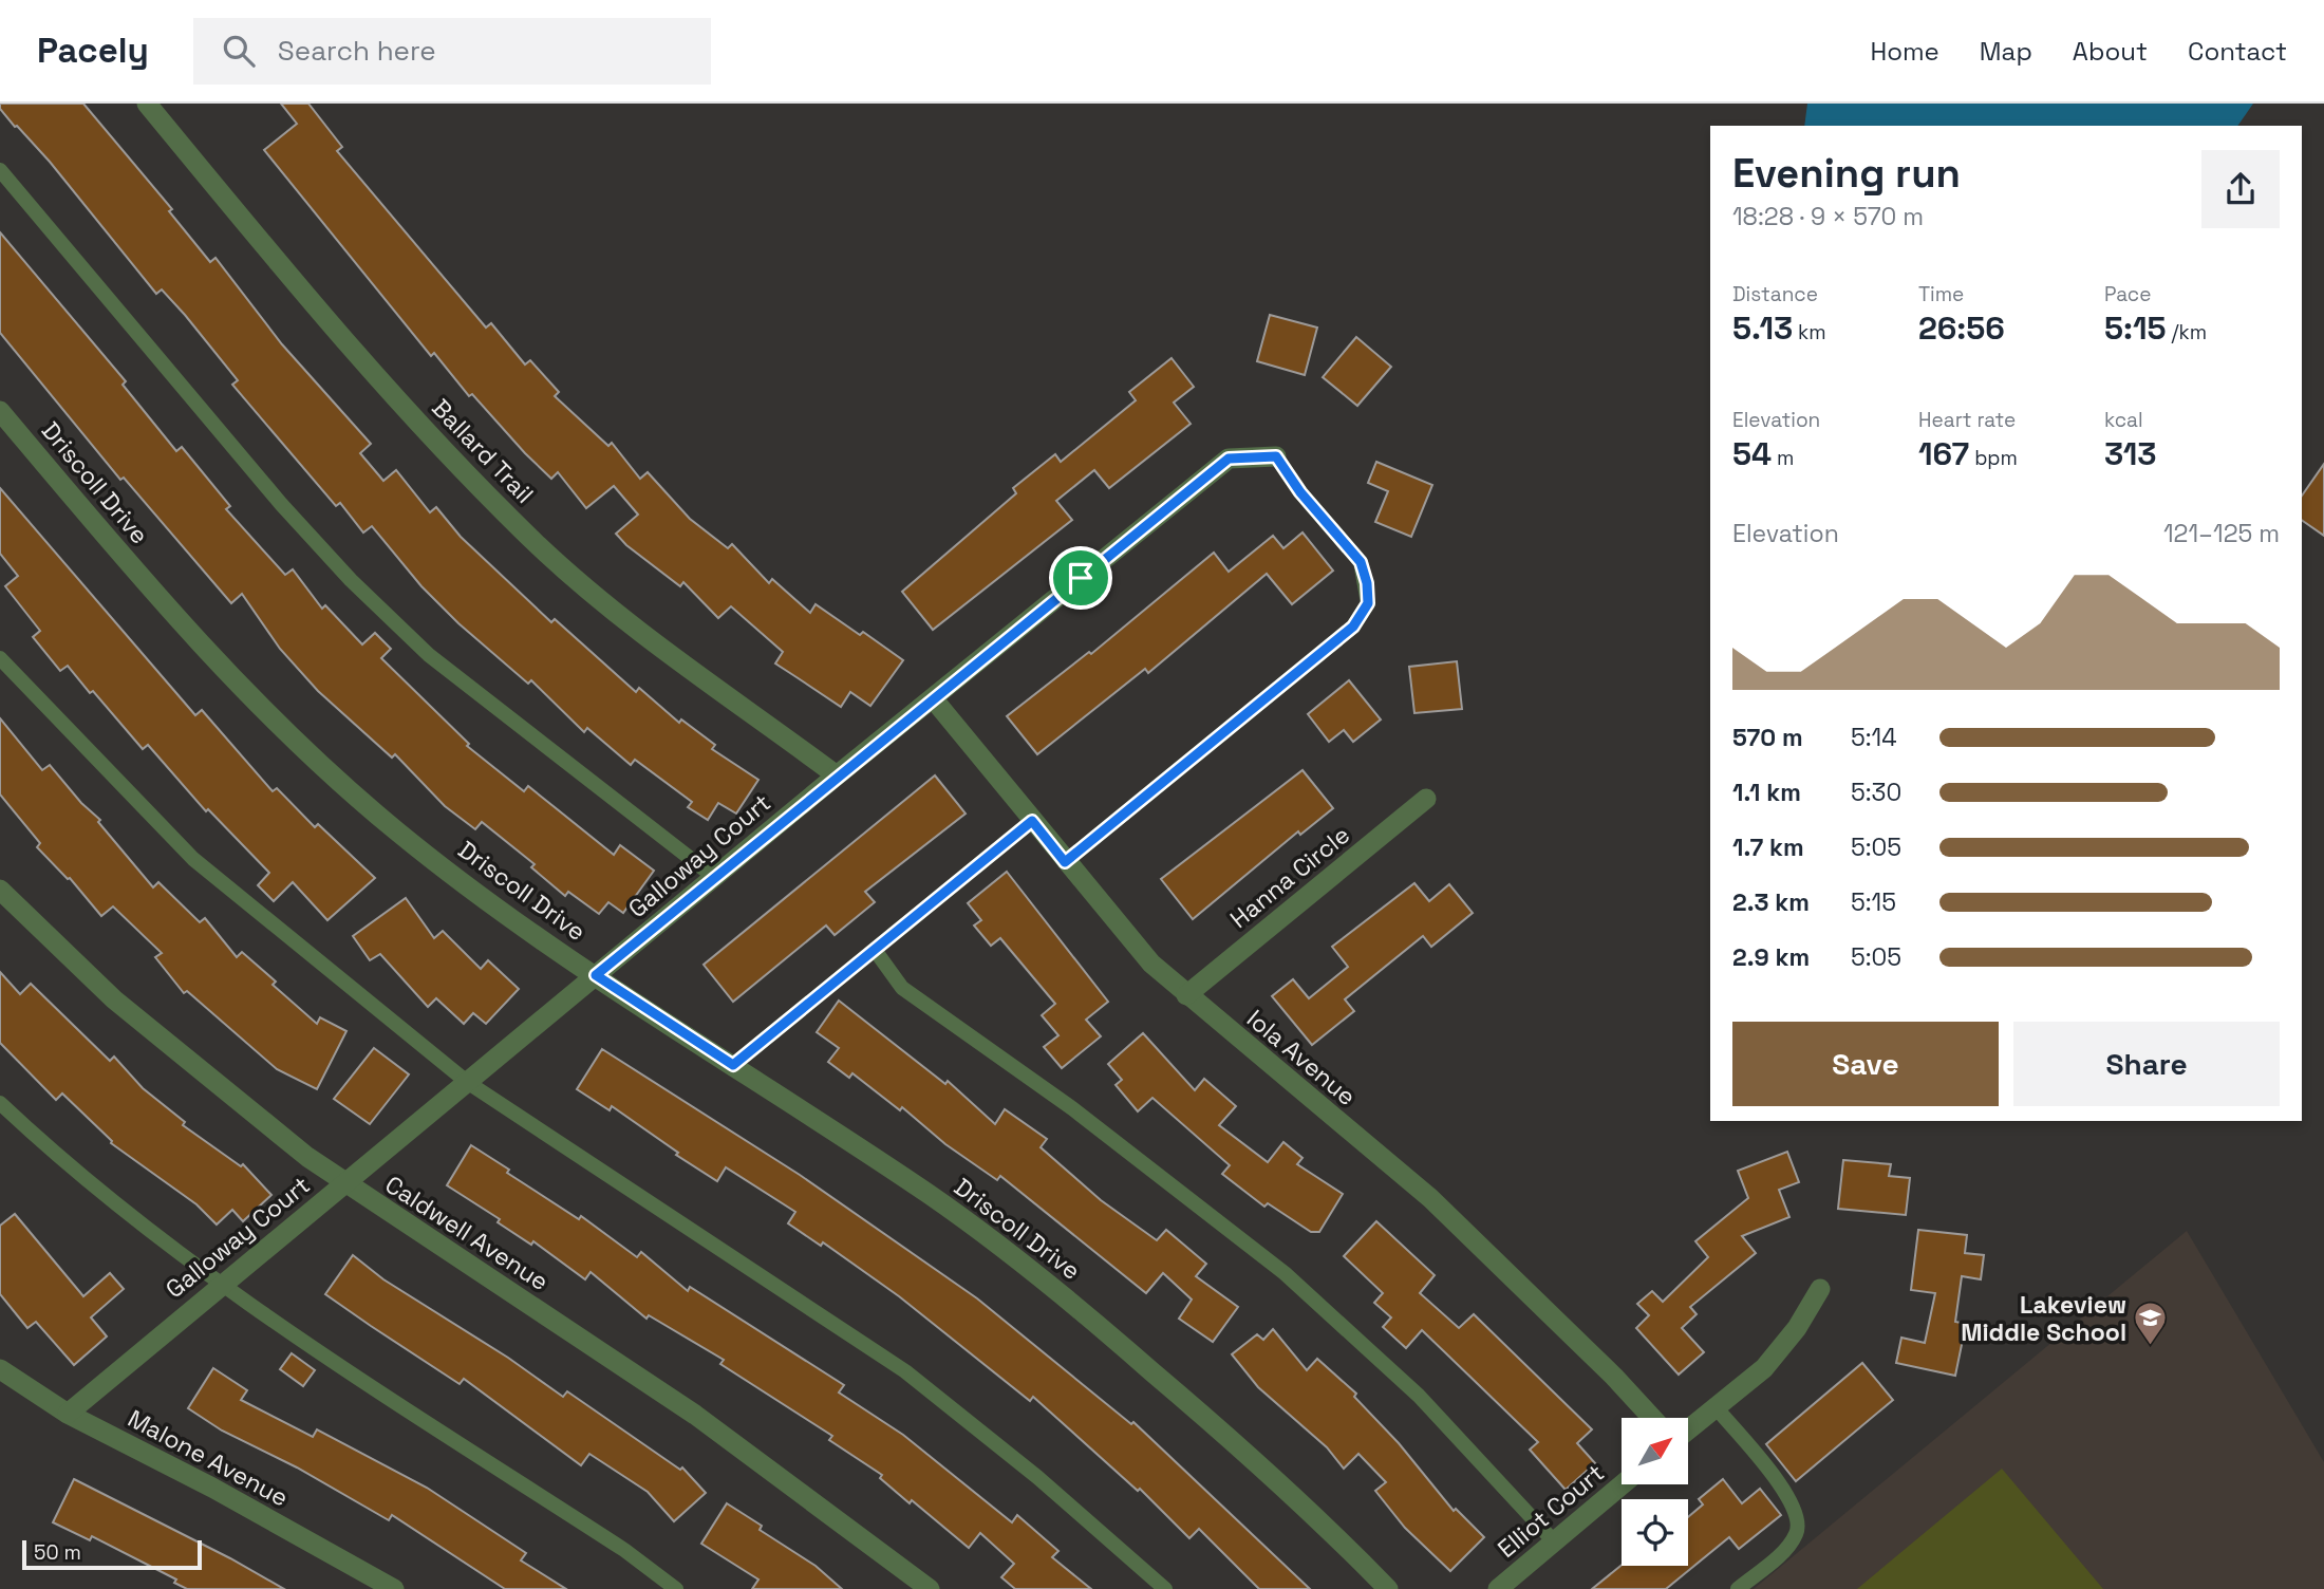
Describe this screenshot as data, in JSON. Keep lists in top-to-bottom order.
{
  "streets": {
    "street": [
      "Ballard Trail",
      "Driscoll Drive",
      "Galloway Court",
      "Hanna Circle",
      "Iola Avenue",
      "Caldwell Avenue",
      "Malone Avenue",
      "Elliot Court"
    ]
  },
  "crossings": [
    ["Ballard Trail", "Galloway Court"],
    ["Driscoll Drive", "Galloway Court"],
    ["Galloway Court", "Iola Avenue"],
    ["Galloway Court", "Caldwell Avenue"],
    ["Galloway Court", "Malone Avenue"],
    ["Hanna Circle", "Iola Avenue"]
  ],
  "places": {
    "school or university": ["Lakeview Middle School"]
  },
  "scale_bar": "50 m",
  "north": "top right",
  "page": {
    "header": "Pacely",
    "search": "Search here",
    "nav": [
      "Home",
      "Map",
      "About",
      "Contact"
    ],
    "heading": ["Evening run", "18:28 · 9 × 570 m"],
    "stats": [
      ["Distance", "5.13 km"],
      ["Time", "26:56"],
      ["Pace", "5:15 /km"],
      ["Elevation", "54 m"],
      ["Heart rate", "167 bpm"],
      ["kcal", "313"]
    ],
    "chart": ["Elevation", "121–125 m"],
    "list": [
      {
        "name": "570 m",
        "note": "5:14"
      },
      {
        "name": "1.1 km",
        "note": "5:30"
      },
      {
        "name": "1.7 km",
        "note": "5:05"
      },
      {
        "name": "2.3 km",
        "note": "5:15"
      },
      {
        "name": "2.9 km",
        "note": "5:05"
      }
    ],
    "buttons": ["Save", "Share"],
    "scale": "50 m"
  }
}
